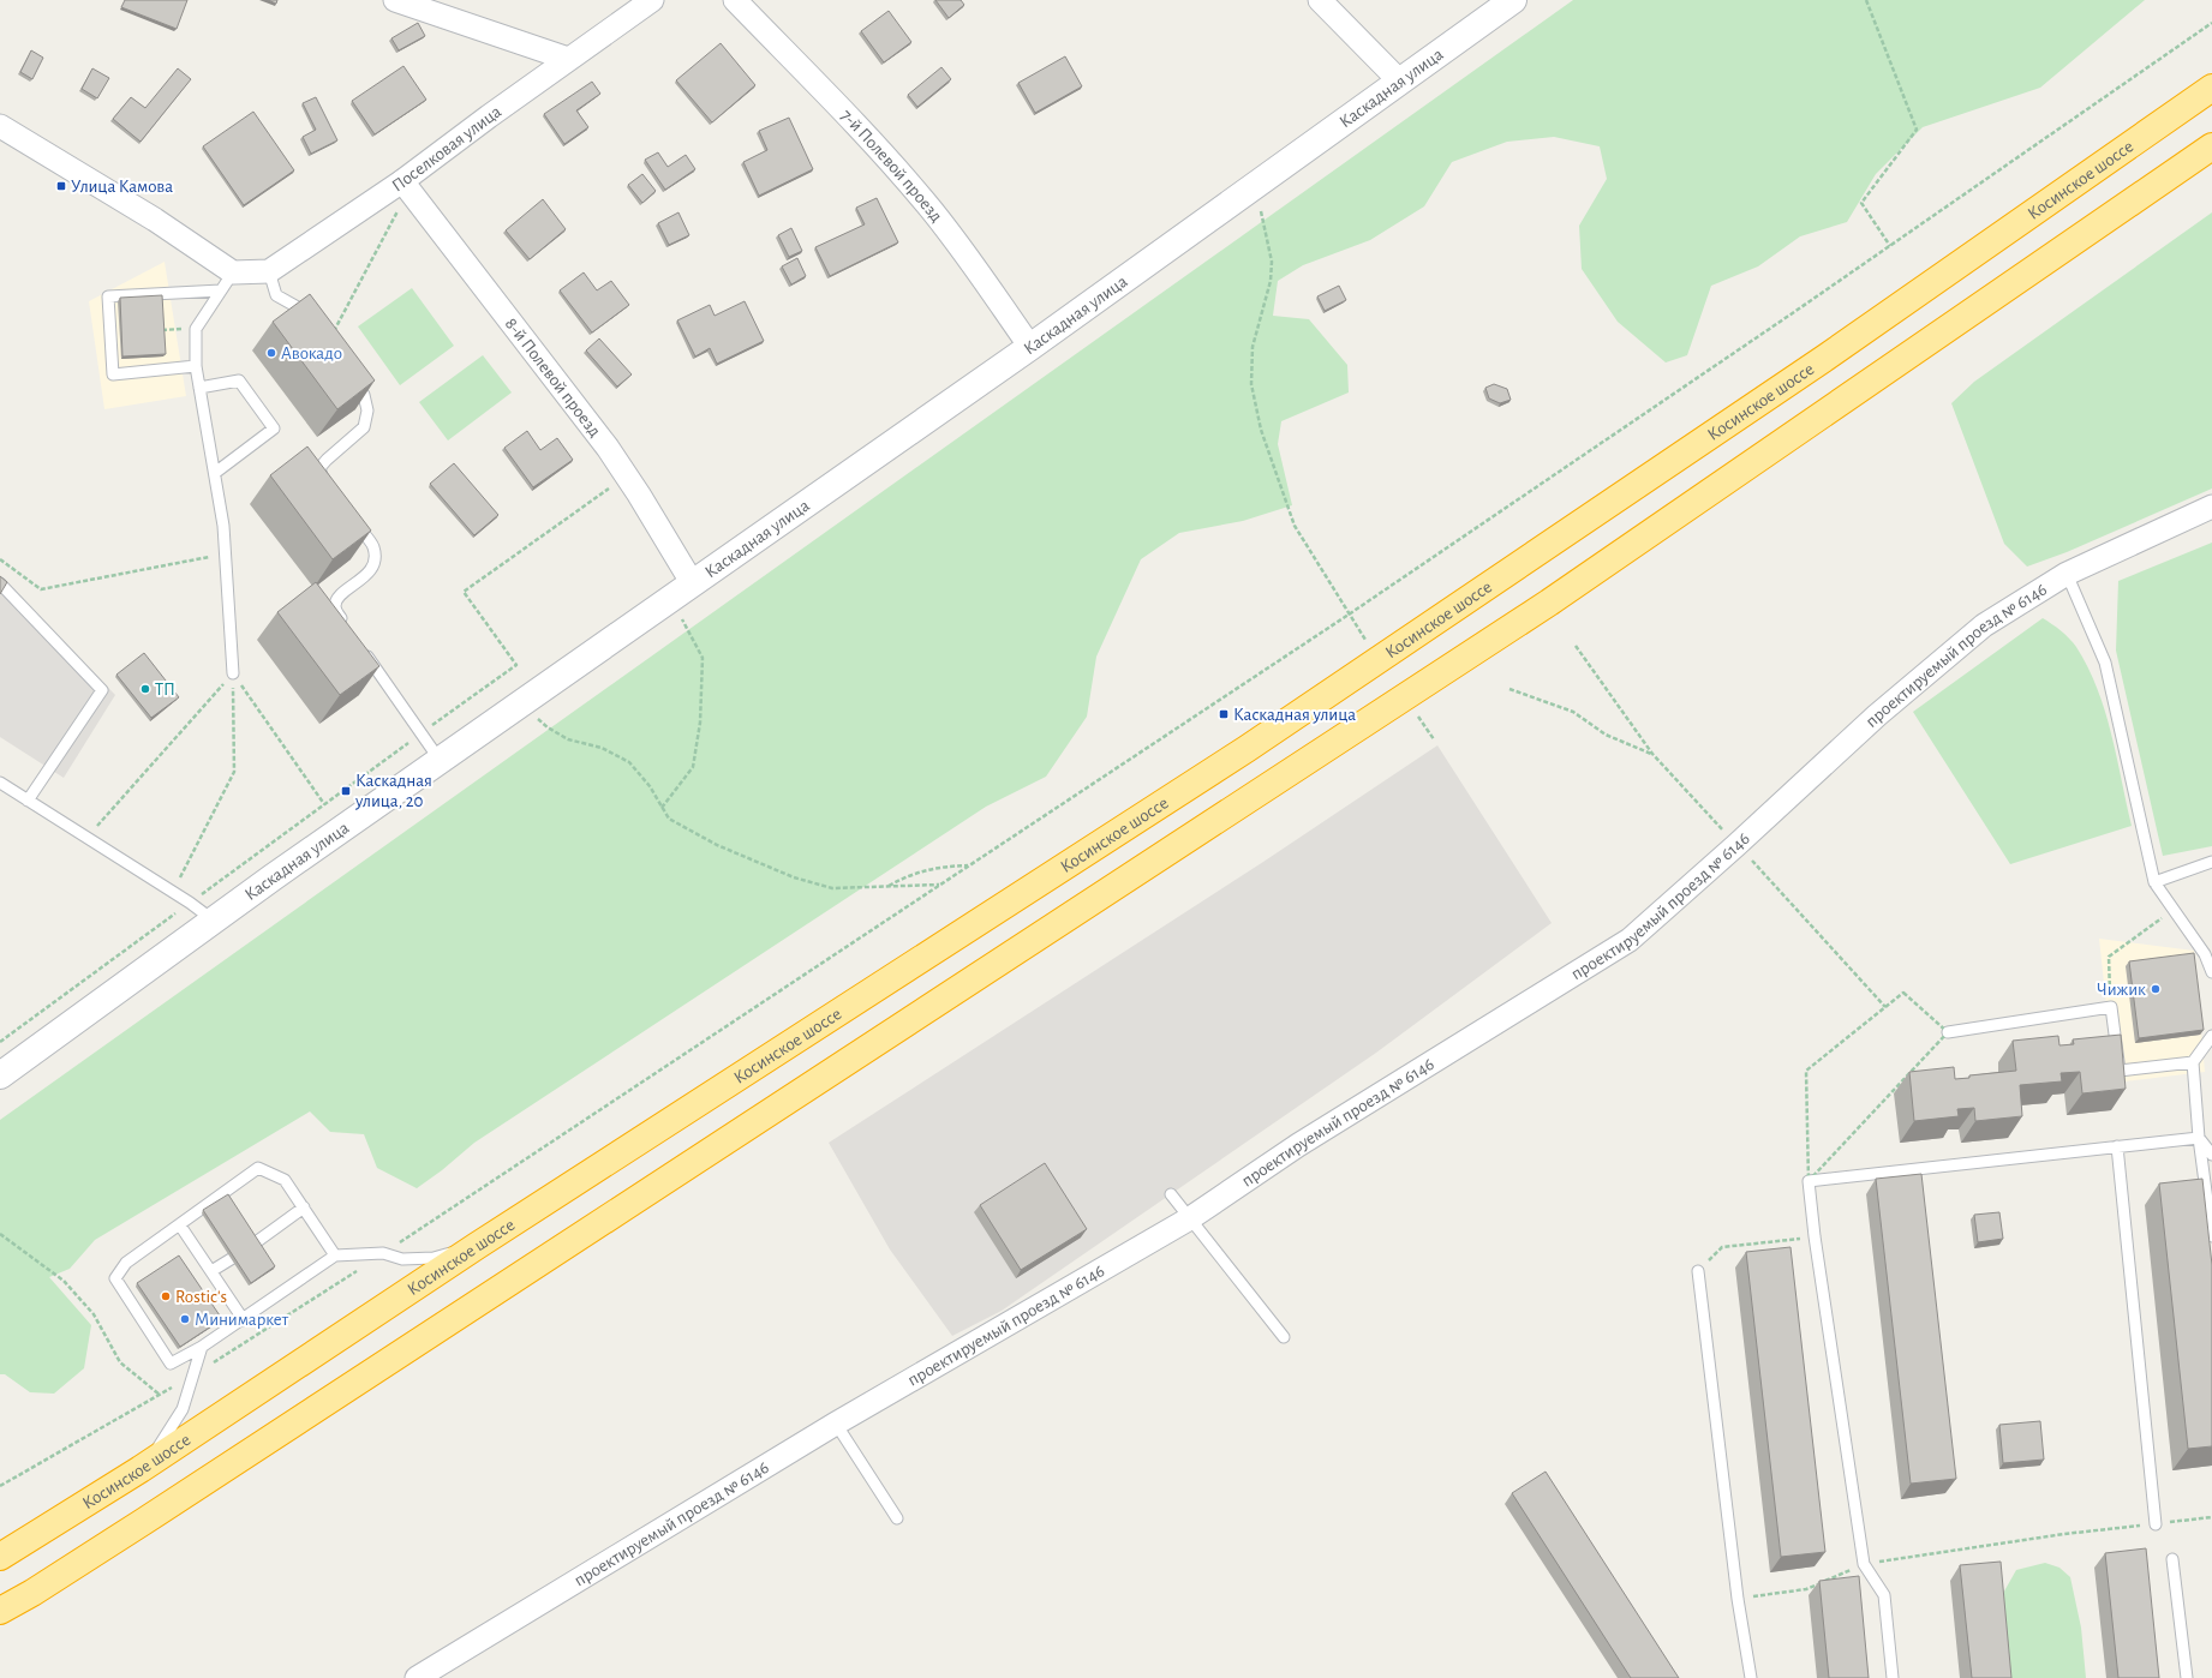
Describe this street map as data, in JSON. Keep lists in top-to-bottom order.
{
  "streets": {
    "highway": ["Косинское шоссе"],
    "street": [
      "Каскадная улица",
      "Поселковая улица",
      "7-й Полевой проезд",
      "8-й Полевой проезд",
      "проектируемый проезд № 6146"
    ]
  },
  "crossings": [
    ["Каскадная улица", "7-й Полевой проезд"],
    ["Каскадная улица", "8-й Полевой проезд"],
    ["Поселковая улица", "8-й Полевой проезд"]
  ],
  "places": {
    "transit": ["Улица Камова", "Каскадная улица", "Каскадная улица, 20"],
    "other": [
      "Авокадо",
      "ТП",
      "Чижик",
      "Rostic's",
      "Минимаркет"
    ]
  }
}
